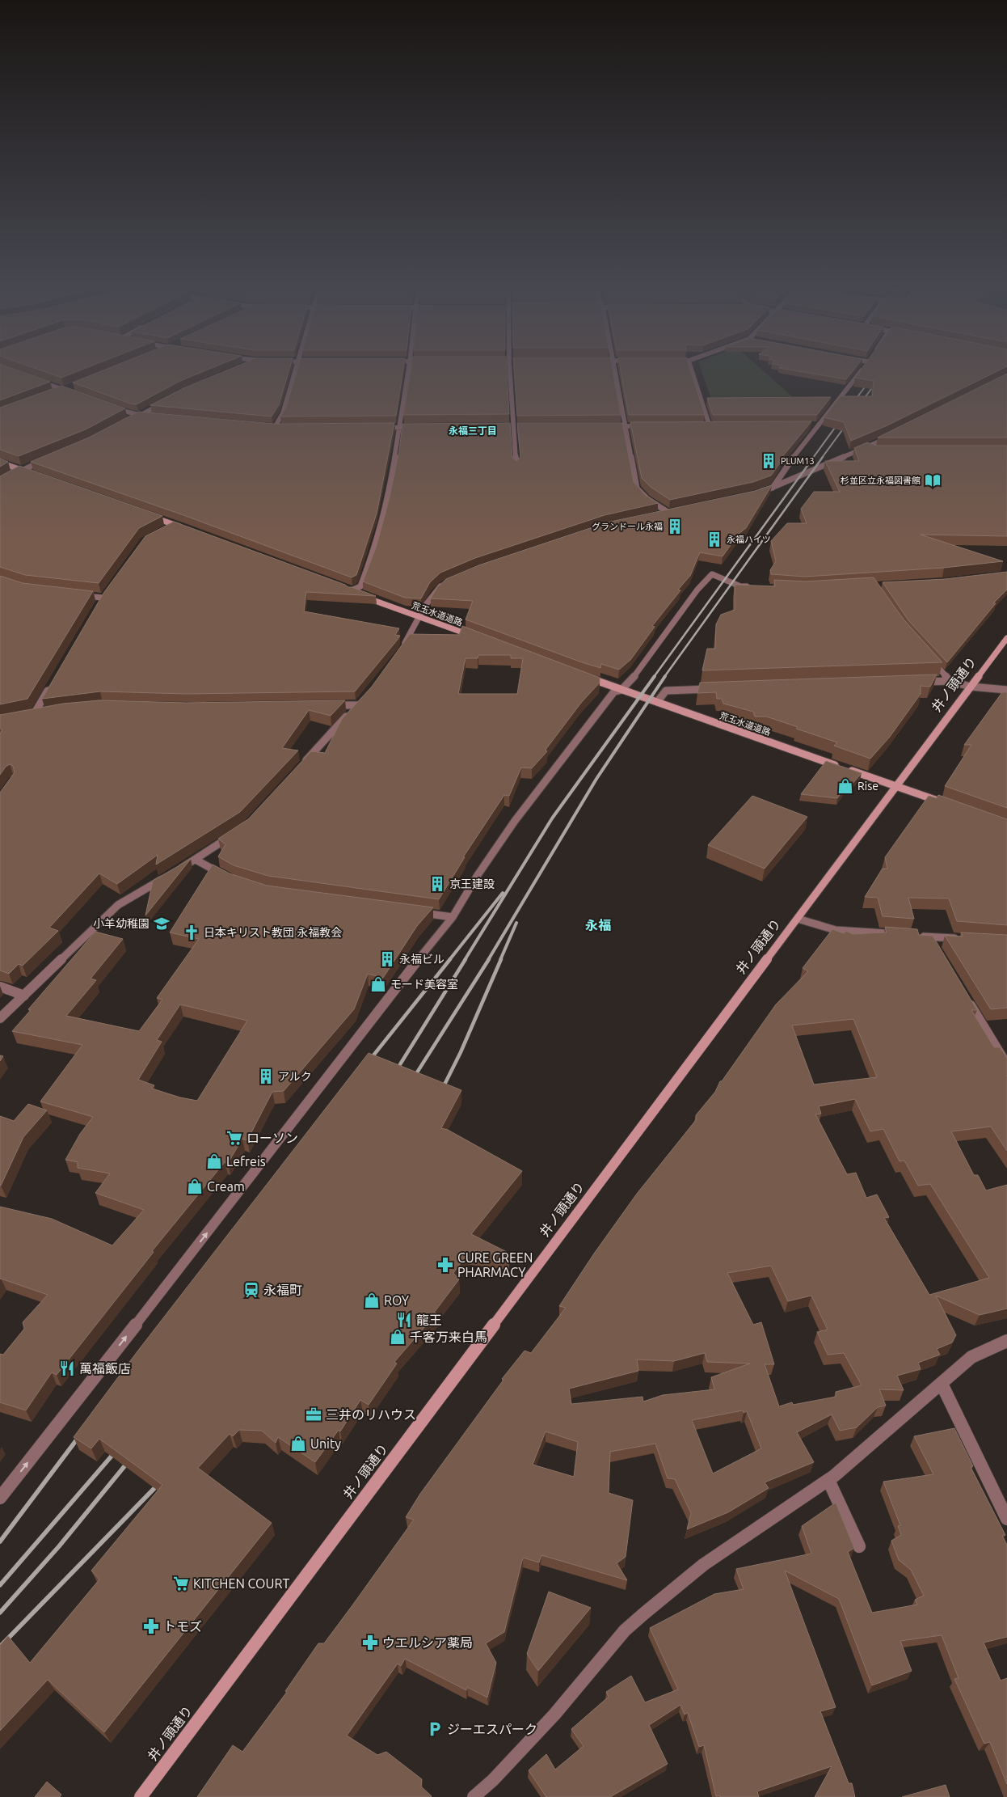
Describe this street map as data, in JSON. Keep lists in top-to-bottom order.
{
  "streets": {
    "main road": ["荒玉水道道路", "井ノ頭通り"]
  },
  "districts": ["永福三丁目", "永福"],
  "places": {
    "building": [
      "PLUM13",
      "グランドール永福",
      "永福ハイツ",
      "京王建設",
      "永福ビル",
      "アルク"
    ],
    "library": ["杉並区立永福図書館"],
    "shop": [
      "Rise",
      "モード美容室",
      "Lefreis",
      "Cream",
      "ROY",
      "千客万来白馬",
      "Unity"
    ],
    "school or university": ["小羊幼稚園"],
    "church": ["日本キリスト教団 永福教会"],
    "supermarket": ["ローソン", "KITCHEN COURT"],
    "pharmacy": ["CURE GREEN PHARMACY", "トモズ", "ウエルシア薬局"],
    "station": ["永福町"],
    "restaurant": ["龍王", "萬福飯店"],
    "office": ["三井のリハウス"],
    "parking": ["ジーエスパーク"]
  }
}
